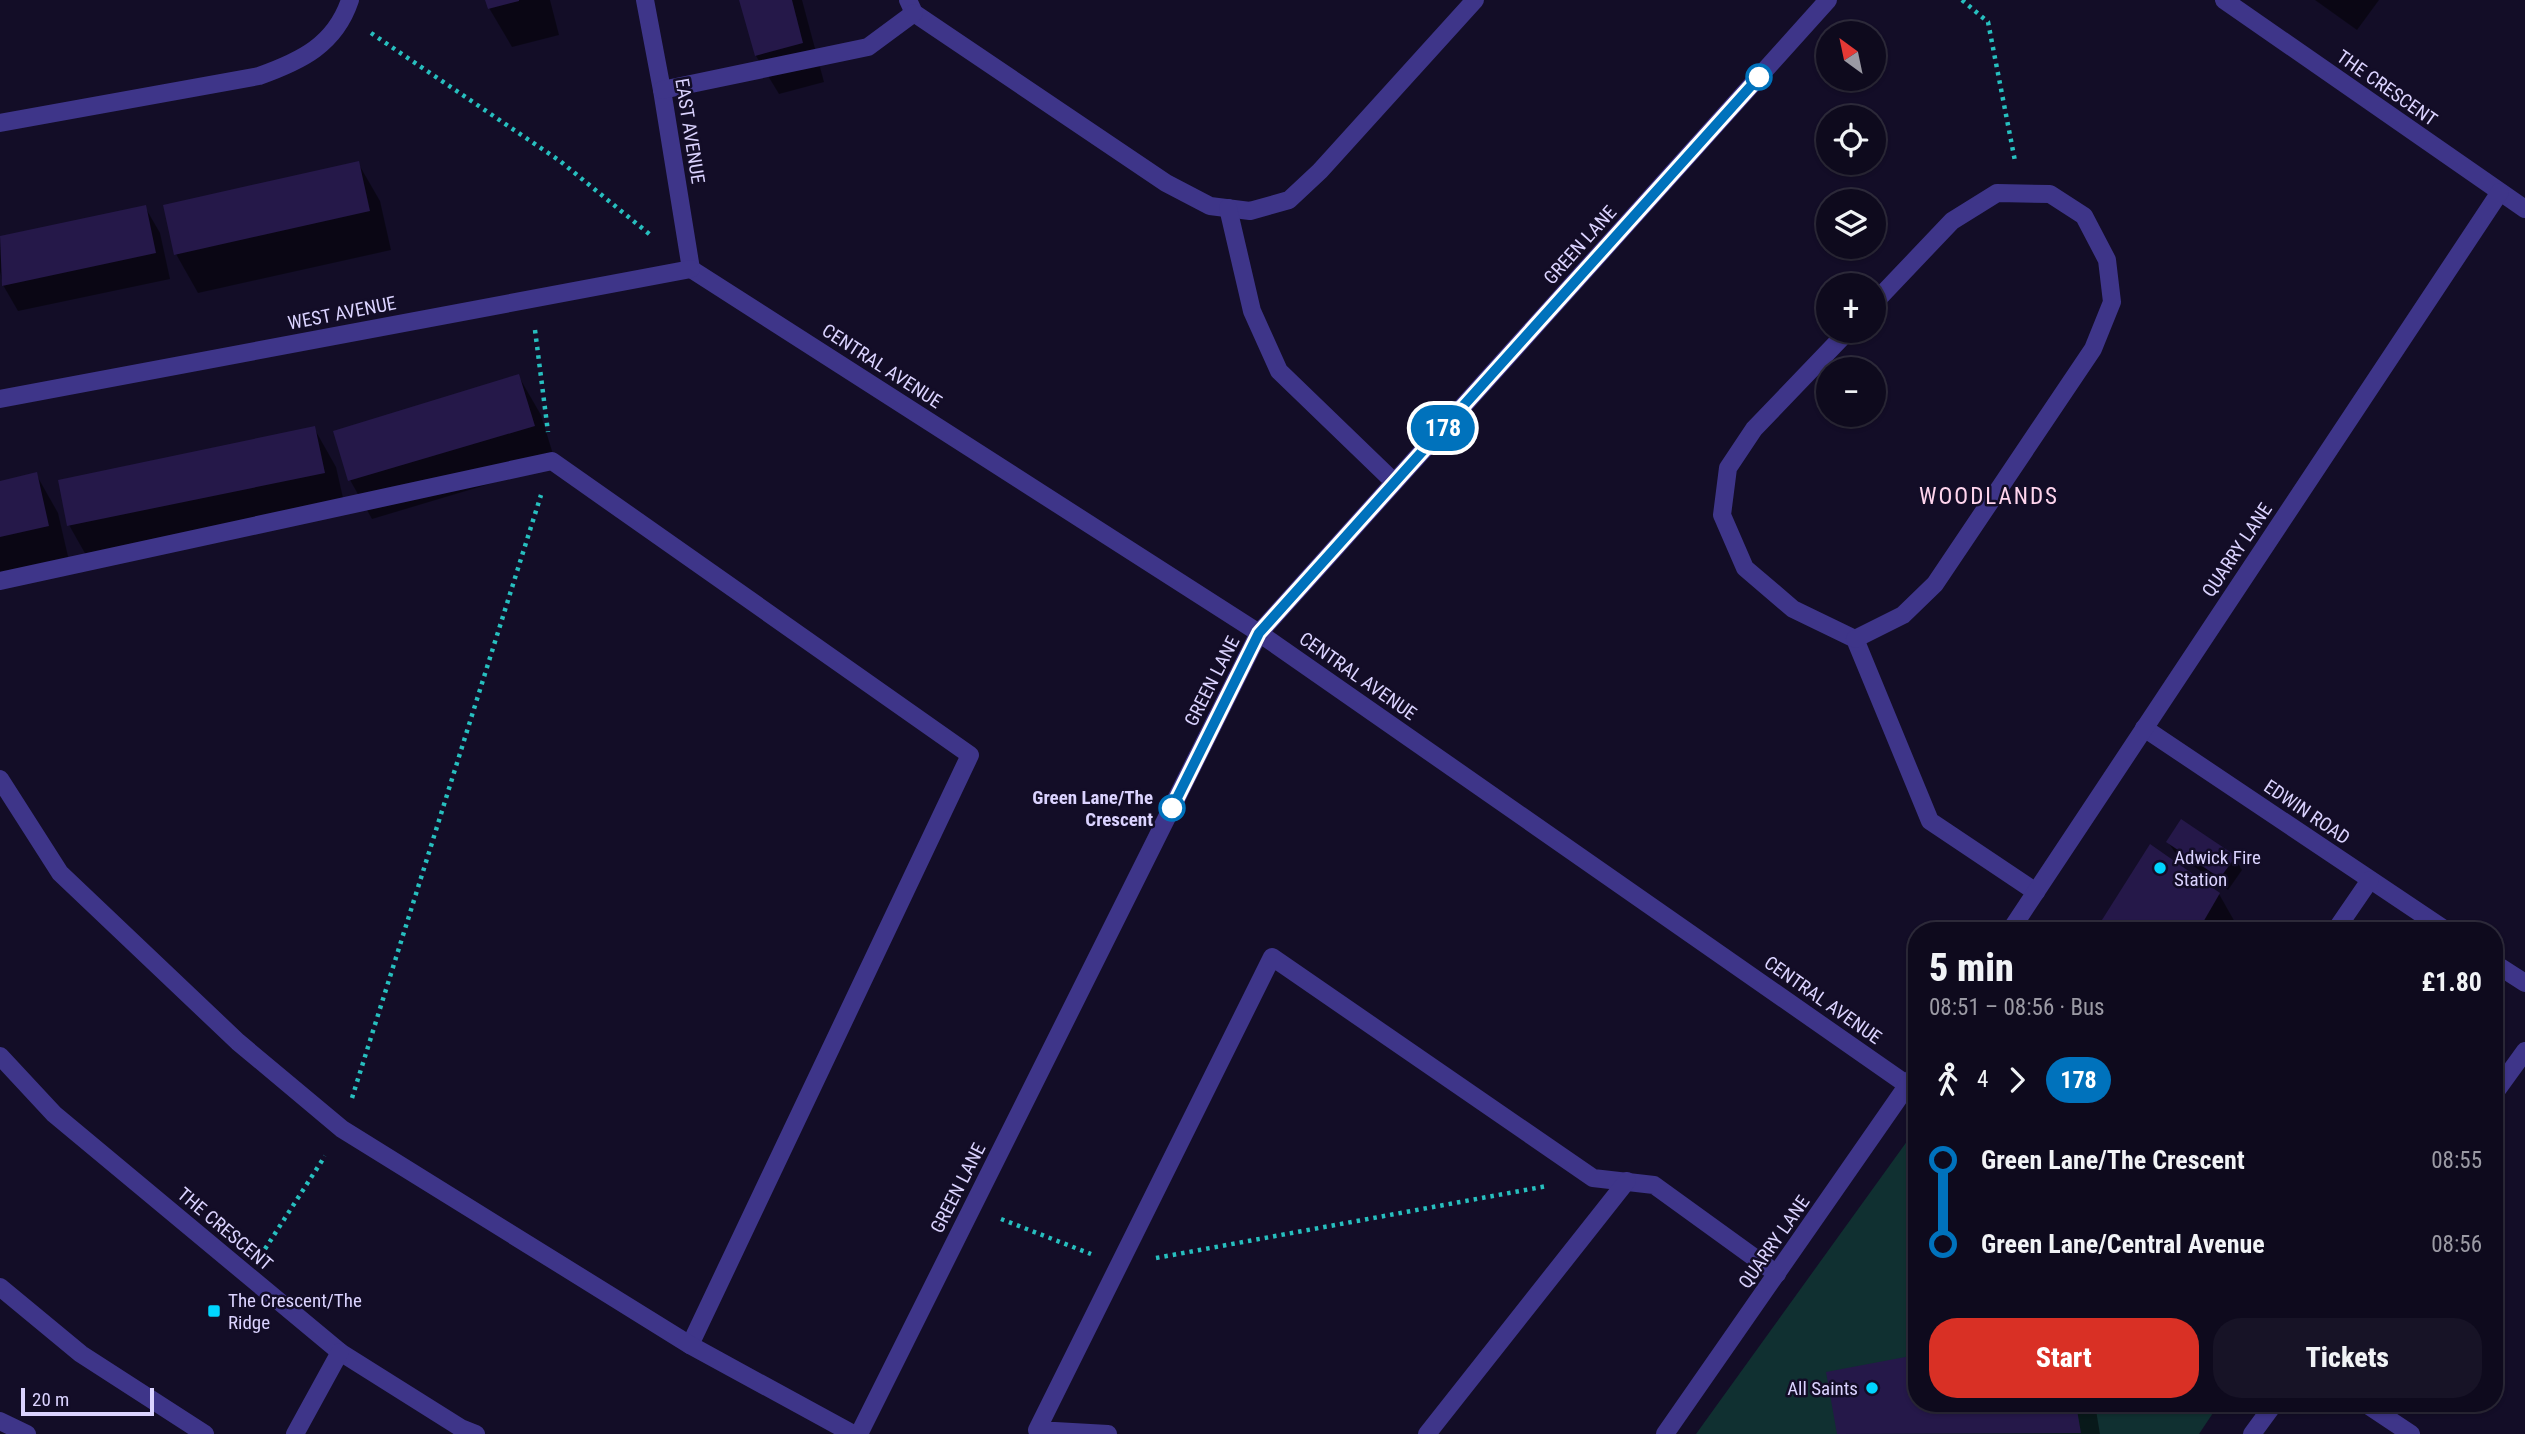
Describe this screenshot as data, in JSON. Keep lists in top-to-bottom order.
{
  "streets": {
    "street": [
      "THE CRESCENT",
      "EAST AVENUE",
      "GREEN LANE",
      "WEST AVENUE",
      "CENTRAL AVENUE",
      "QUARRY LANE",
      "EDWIN ROAD"
    ]
  },
  "crossings": [
    ["THE CRESCENT", "QUARRY LANE"],
    ["EAST AVENUE", "WEST AVENUE"],
    ["EAST AVENUE", "CENTRAL AVENUE"],
    ["GREEN LANE", "CENTRAL AVENUE"],
    ["WEST AVENUE", "CENTRAL AVENUE"],
    ["QUARRY LANE", "EDWIN ROAD"]
  ],
  "districts": ["WOODLANDS"],
  "places": {
    "other": ["Green Lane/The Crescent", "Adwick Fire Station", "All Saints"],
    "transit": ["The Crescent/The Ridge"]
  },
  "lines": ["bus line 178"],
  "scale_bar": "20 m",
  "north": "top left",
  "page": {
    "on_map": "178",
    "map_buttons": ["+", "−"],
    "heading": ["5 min", "08:51 – 08:56 · Bus", "£1.80"],
    "legs": ["4", "178"],
    "list": [
      {
        "name": "Green Lane/The Crescent",
        "value": "08:55"
      },
      {
        "name": "Green Lane/Central Avenue",
        "value": "08:56"
      }
    ],
    "buttons": ["Start", "Tickets"],
    "scale": "20 m"
  }
}
